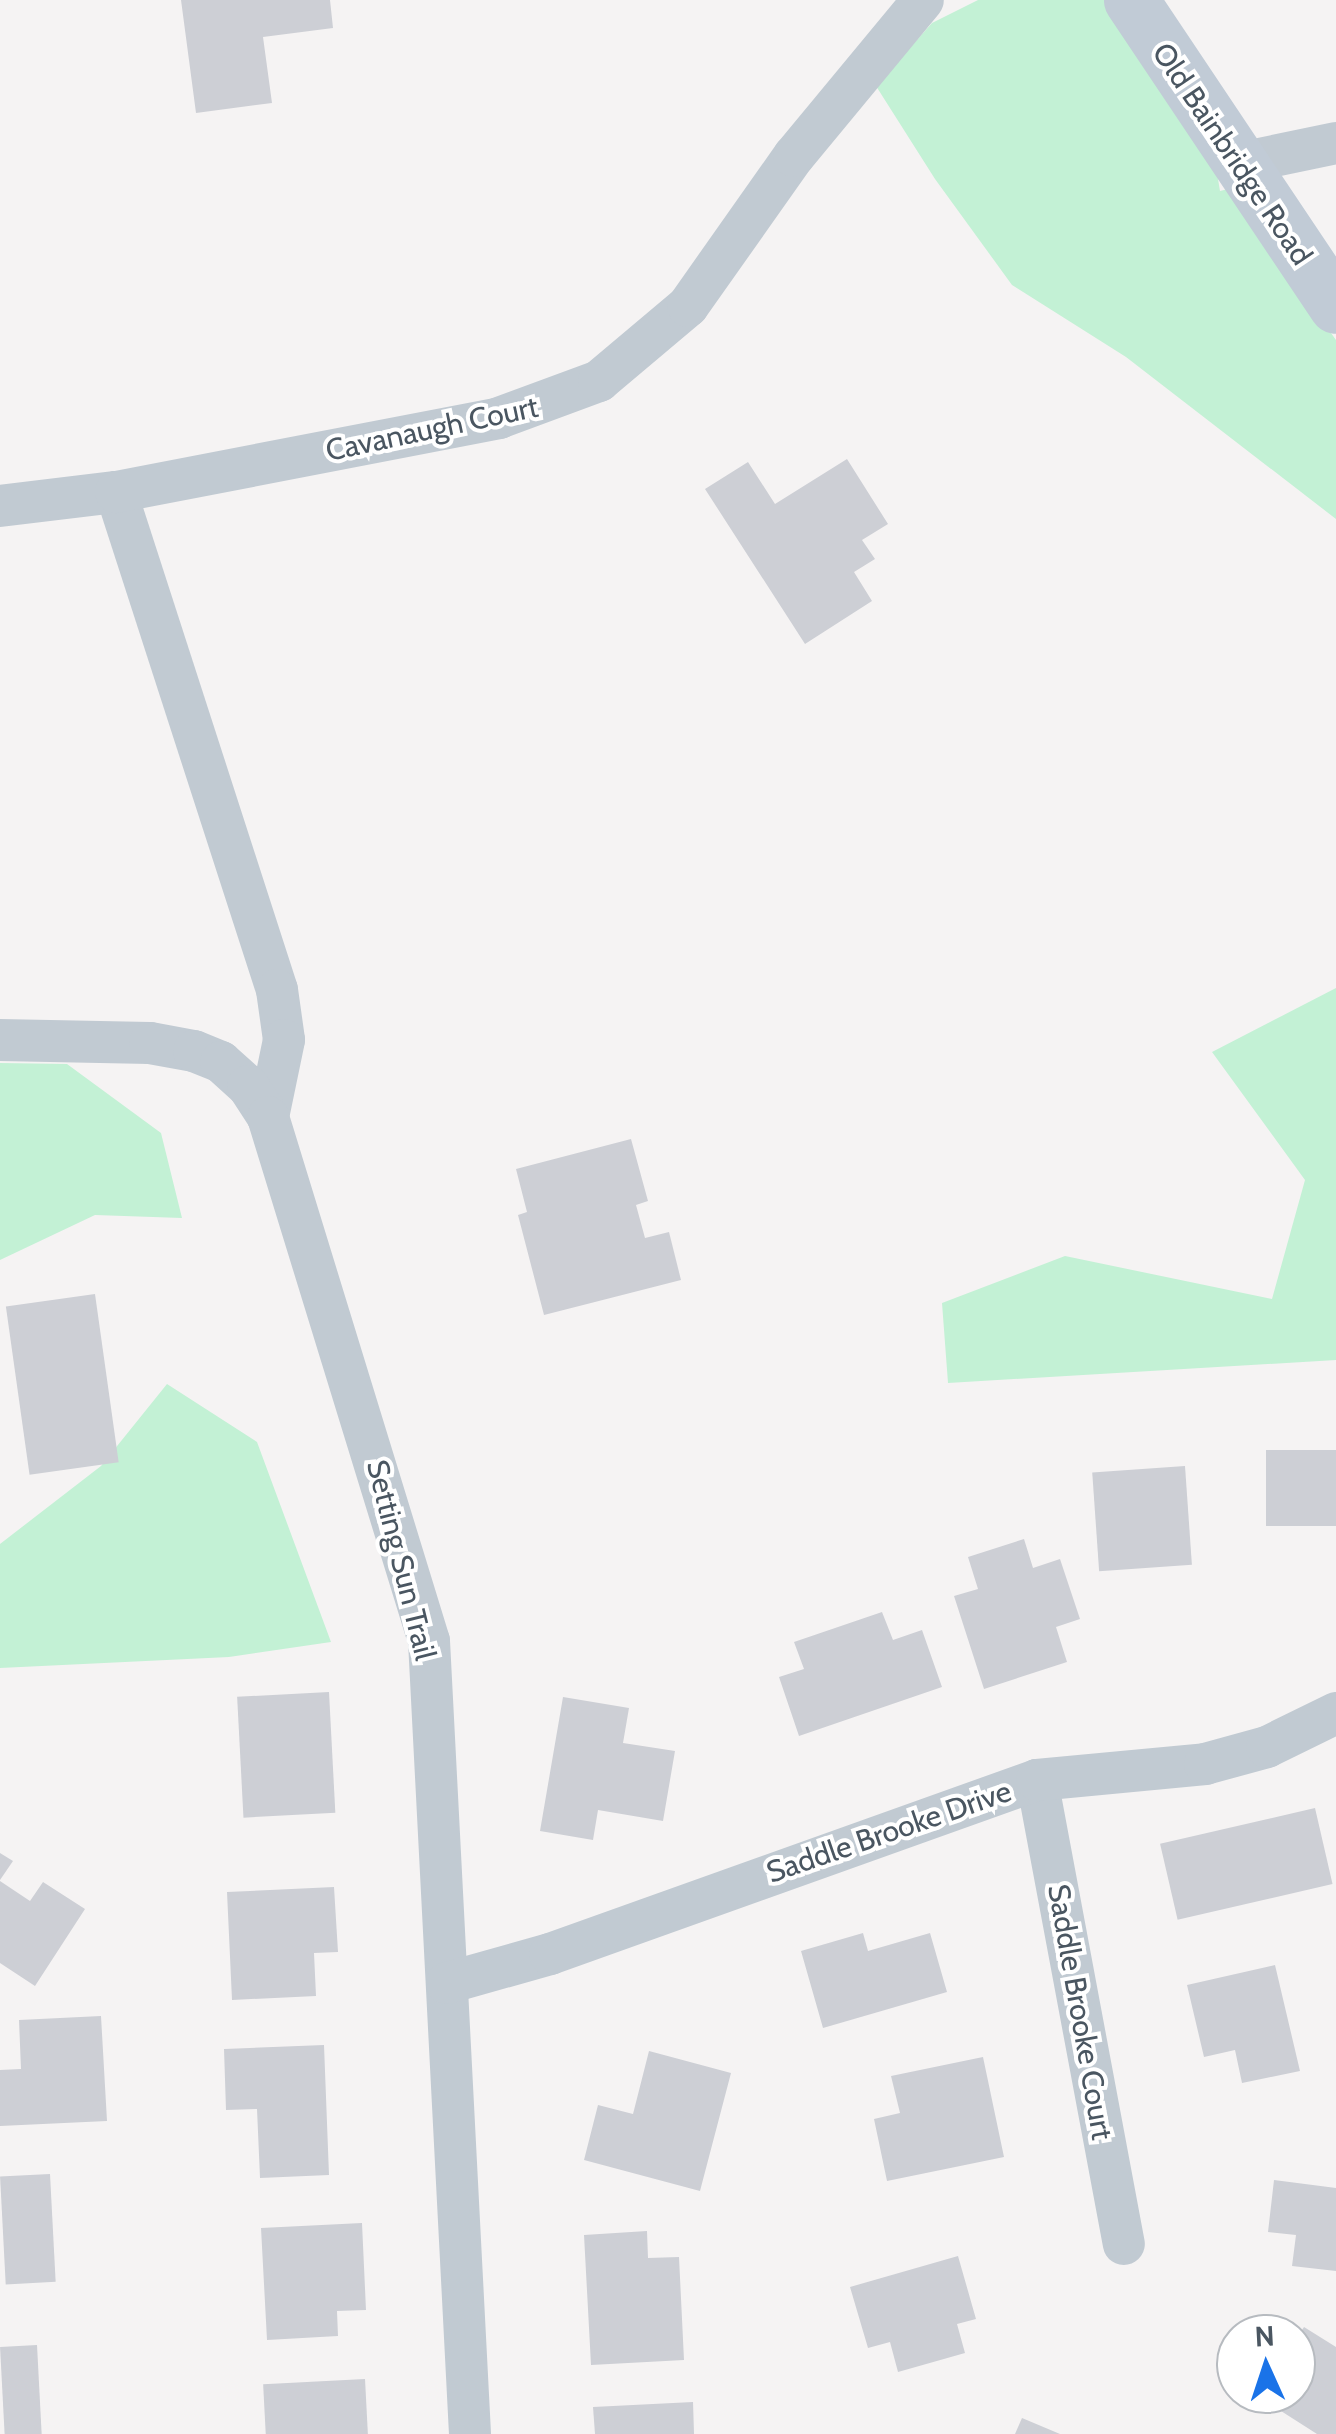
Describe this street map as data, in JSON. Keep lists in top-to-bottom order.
{
  "streets": {
    "main road": ["Old Bainbridge Road"],
    "street": [
      "Cavanaugh Court",
      "Setting Sun Trail",
      "Saddle Brooke Drive",
      "Saddle Brooke Court"
    ]
  },
  "crossings": [
    ["Setting Sun Trail", "Saddle Brooke Drive"],
    ["Saddle Brooke Drive", "Saddle Brooke Court"]
  ],
  "north": "top"
}
